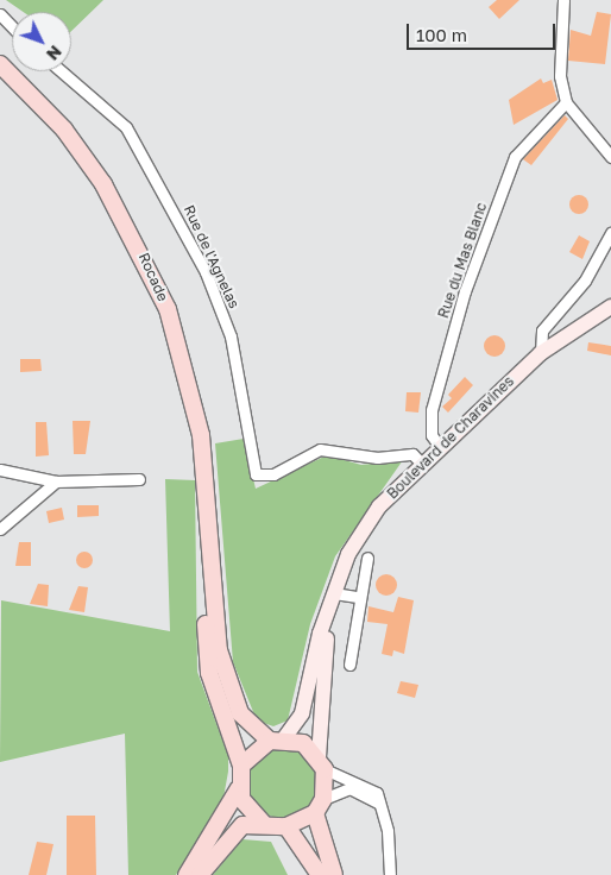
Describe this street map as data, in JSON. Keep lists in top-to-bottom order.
{
  "streets": {
    "main road": ["Rocade", "Boulevard de Charavines"],
    "street": ["Rue de l'Agnelas", "Rue du Mas Blanc"]
  },
  "crossings": [
    ["Rue de l'Agnelas", "Boulevard de Charavines"],
    ["Rue du Mas Blanc", "Boulevard de Charavines"],
    ["Rocade", "Boulevard de Charavines"]
  ],
  "scale_bar": "100 m",
  "north": "bottom right"
}
